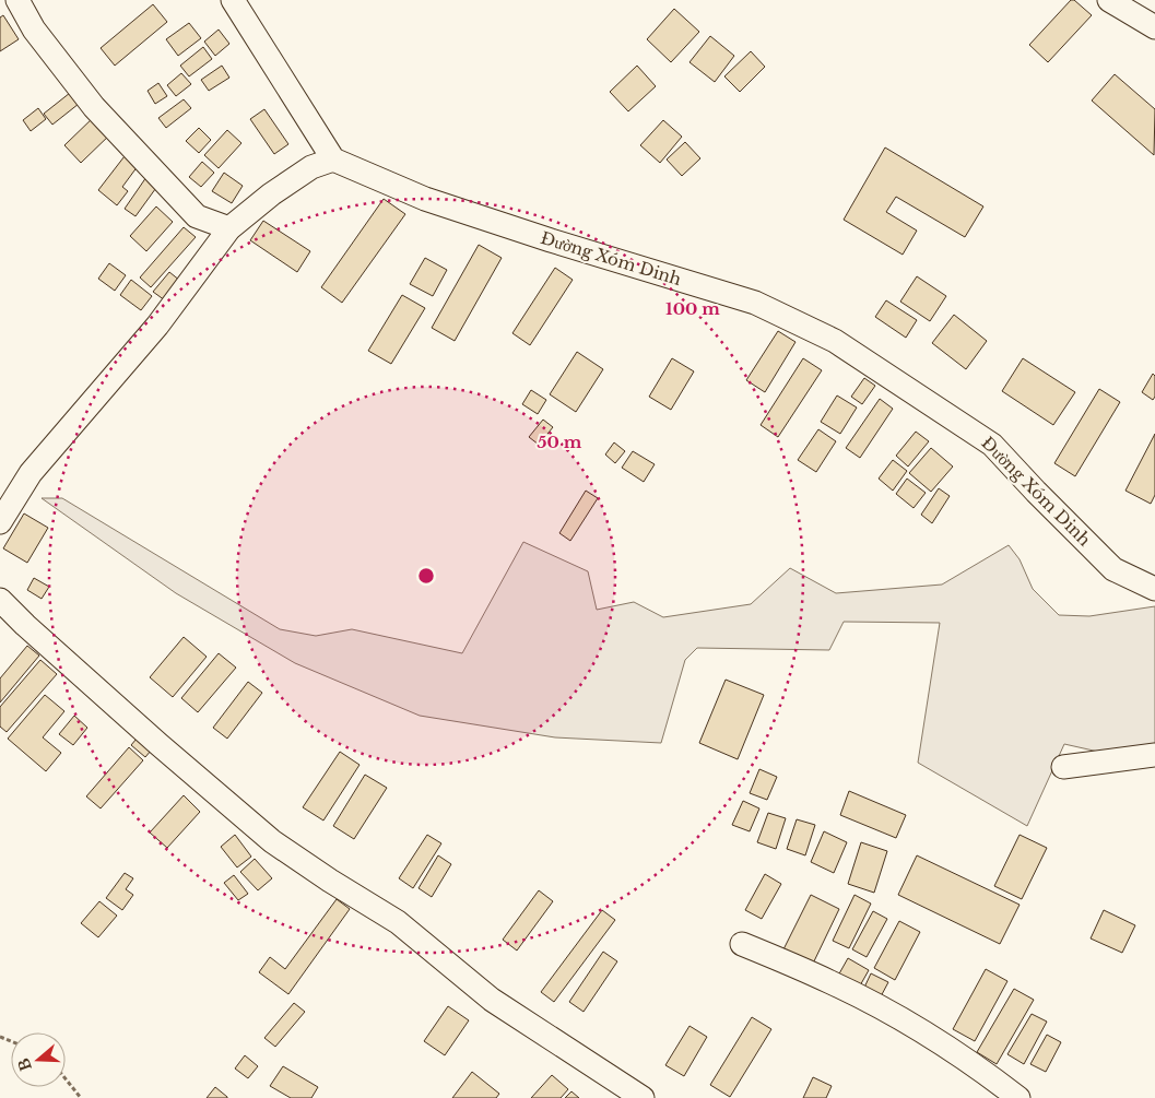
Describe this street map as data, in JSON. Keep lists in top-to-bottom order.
{
  "streets": {
    "street": ["Đường Xóm Dinh"]
  },
  "north": "left",
  "rings": ["100 m", "50 m"]
}
